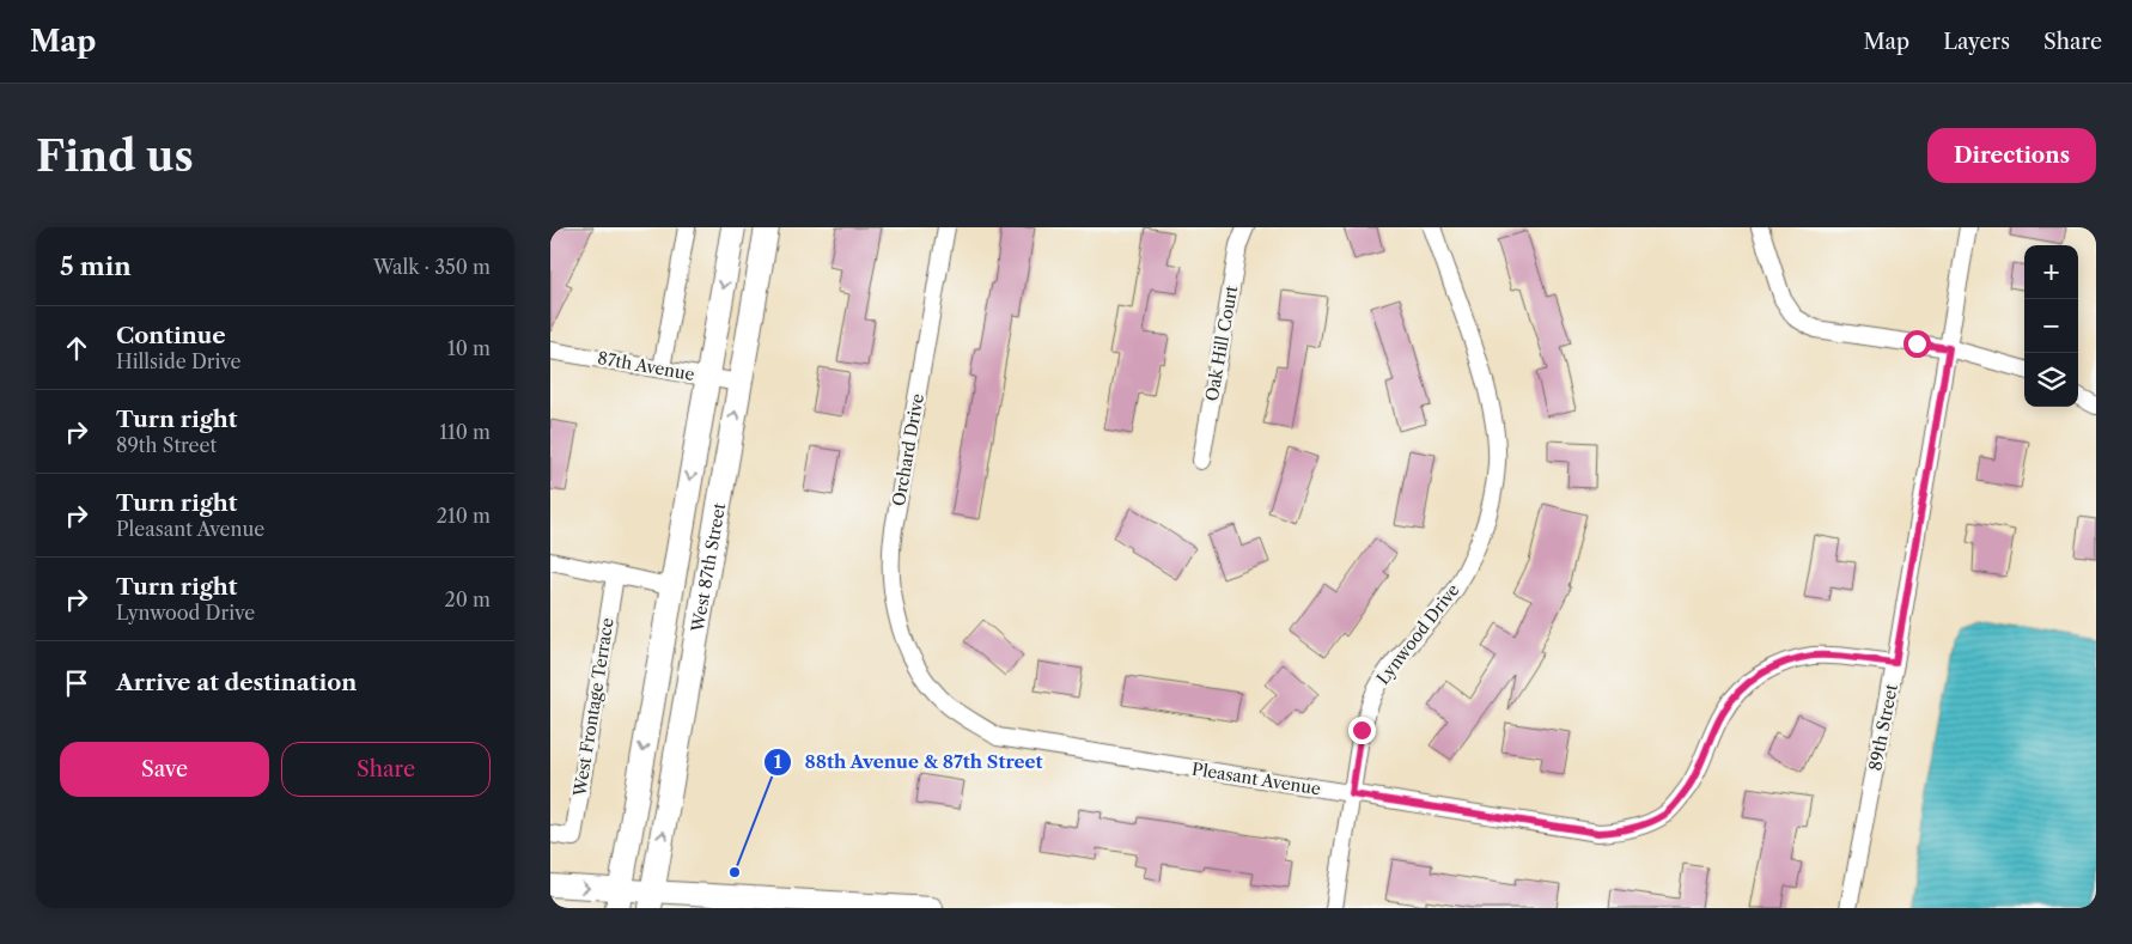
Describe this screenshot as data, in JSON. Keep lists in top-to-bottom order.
{
  "streets": {
    "main road": ["West 87th Street"],
    "street": [
      "Oak Hill Court",
      "87th Avenue",
      "Orchard Drive",
      "Lynwood Drive",
      "West Frontage Terrace",
      "89th Street",
      "Pleasant Avenue"
    ]
  },
  "crossings": [
    ["87th Avenue", "West 87th Street"],
    ["Orchard Drive", "Pleasant Avenue"],
    ["Lynwood Drive", "Pleasant Avenue"],
    ["89th Street", "Pleasant Avenue"]
  ],
  "places": ["88th Avenue & 87th Street"],
  "page": {
    "header": "Map",
    "nav": ["Map", "Layers", "Share"],
    "buttons": [
      "Directions",
      ["Save", "Share"]
    ],
    "title": "Find us",
    "heading": ["5 min", "Walk · 350 m"],
    "map_buttons": ["+", "−"],
    "list": [
      ["Continue", "Hillside Drive", "10 m"],
      ["Turn right", "89th Street", "110 m"],
      ["Turn right", "Pleasant Avenue", "210 m"],
      ["Turn right", "Lynwood Drive", "20 m"],
      "Arrive at destination"
    ]
  }
}
